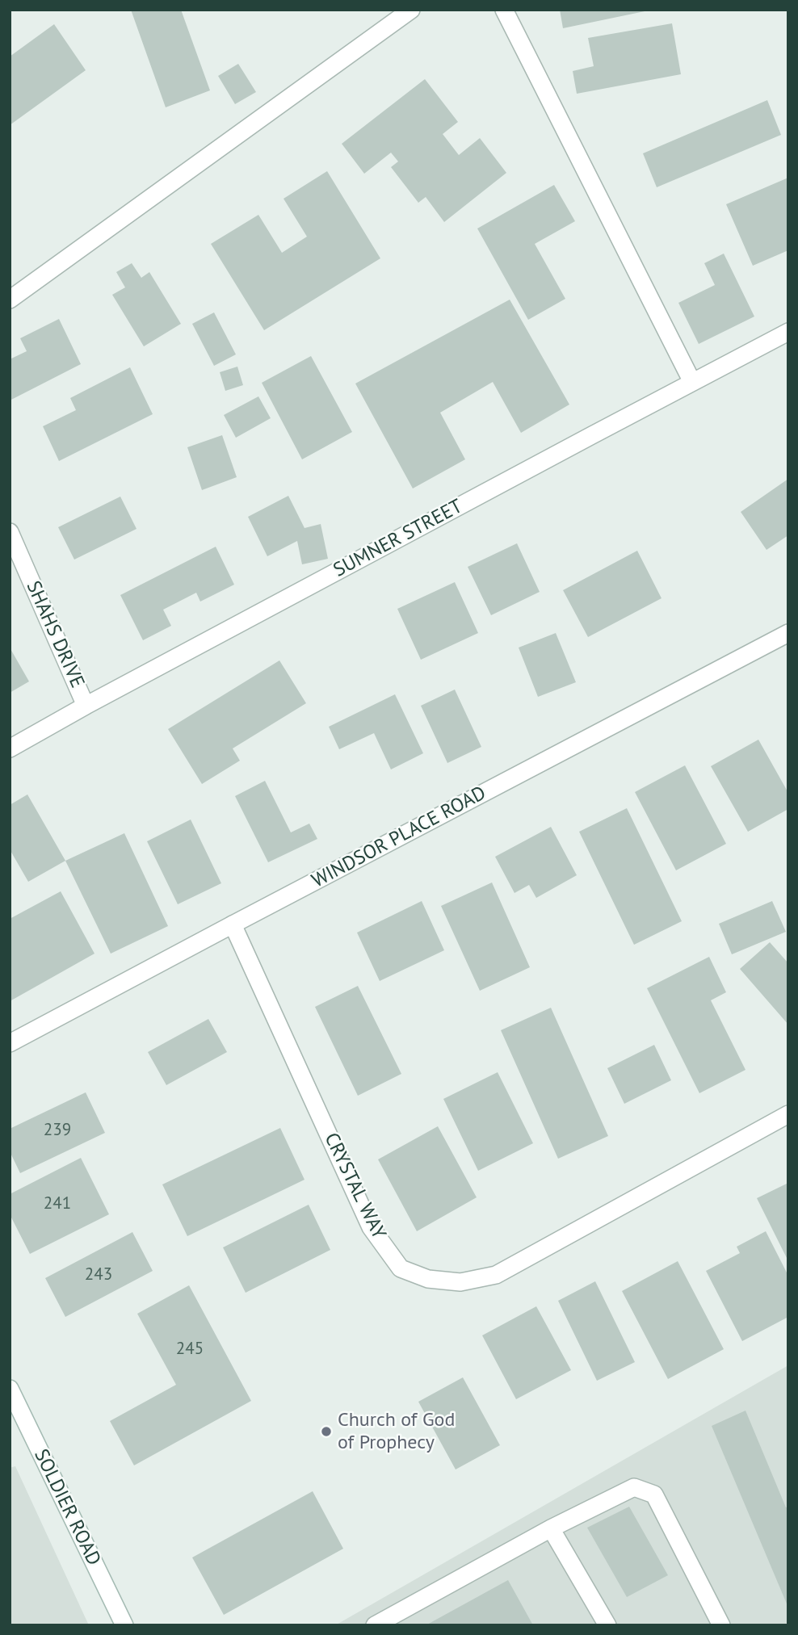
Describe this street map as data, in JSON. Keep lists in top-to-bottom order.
{
  "streets": {
    "street": [
      "SUMNER STREET",
      "SHAHS DRIVE",
      "WINDSOR PLACE ROAD",
      "CRYSTAL WAY",
      "SOLDIER ROAD"
    ]
  },
  "crossings": [
    ["SUMNER STREET", "SHAHS DRIVE"],
    ["WINDSOR PLACE ROAD", "CRYSTAL WAY"]
  ],
  "places": ["Church of God of Prophecy"],
  "house_numbers": [
    "239",
    "241",
    "243",
    "245"
  ]
}
